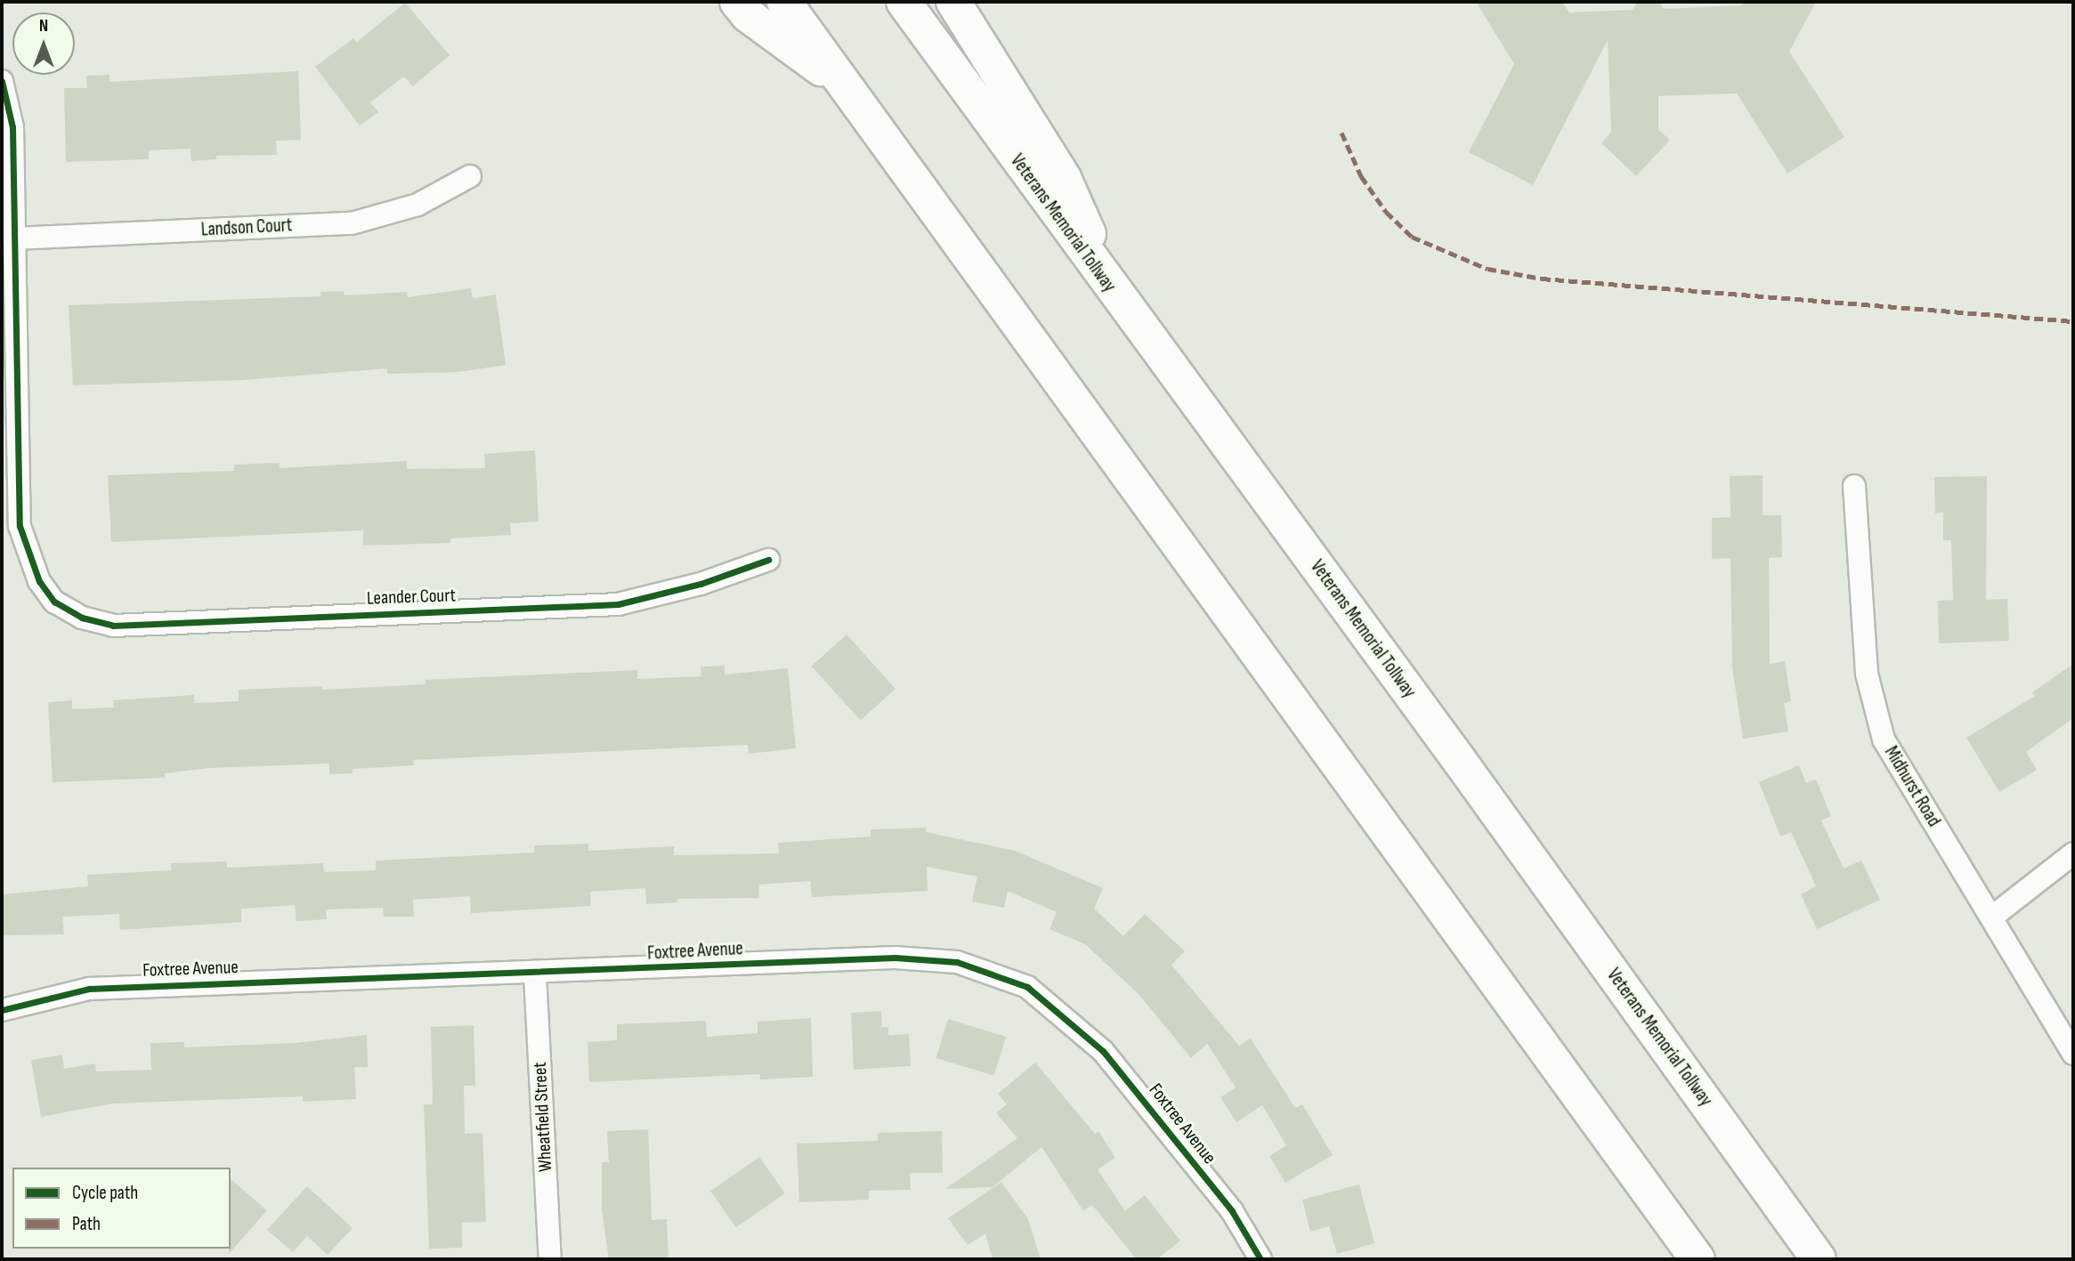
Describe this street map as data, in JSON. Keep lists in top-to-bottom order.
{
  "streets": {
    "highway": ["Veterans Memorial Tollway"],
    "street": [
      "Landson Court",
      "Leander Court",
      "Midhurst Road",
      "Foxtree Avenue",
      "Wheatfield Street"
    ]
  },
  "crossings": [
    ["Landson Court", "Leander Court"],
    ["Foxtree Avenue", "Wheatfield Street"]
  ],
  "legend": ["Cycle path", "Path"],
  "north": "top"
}
